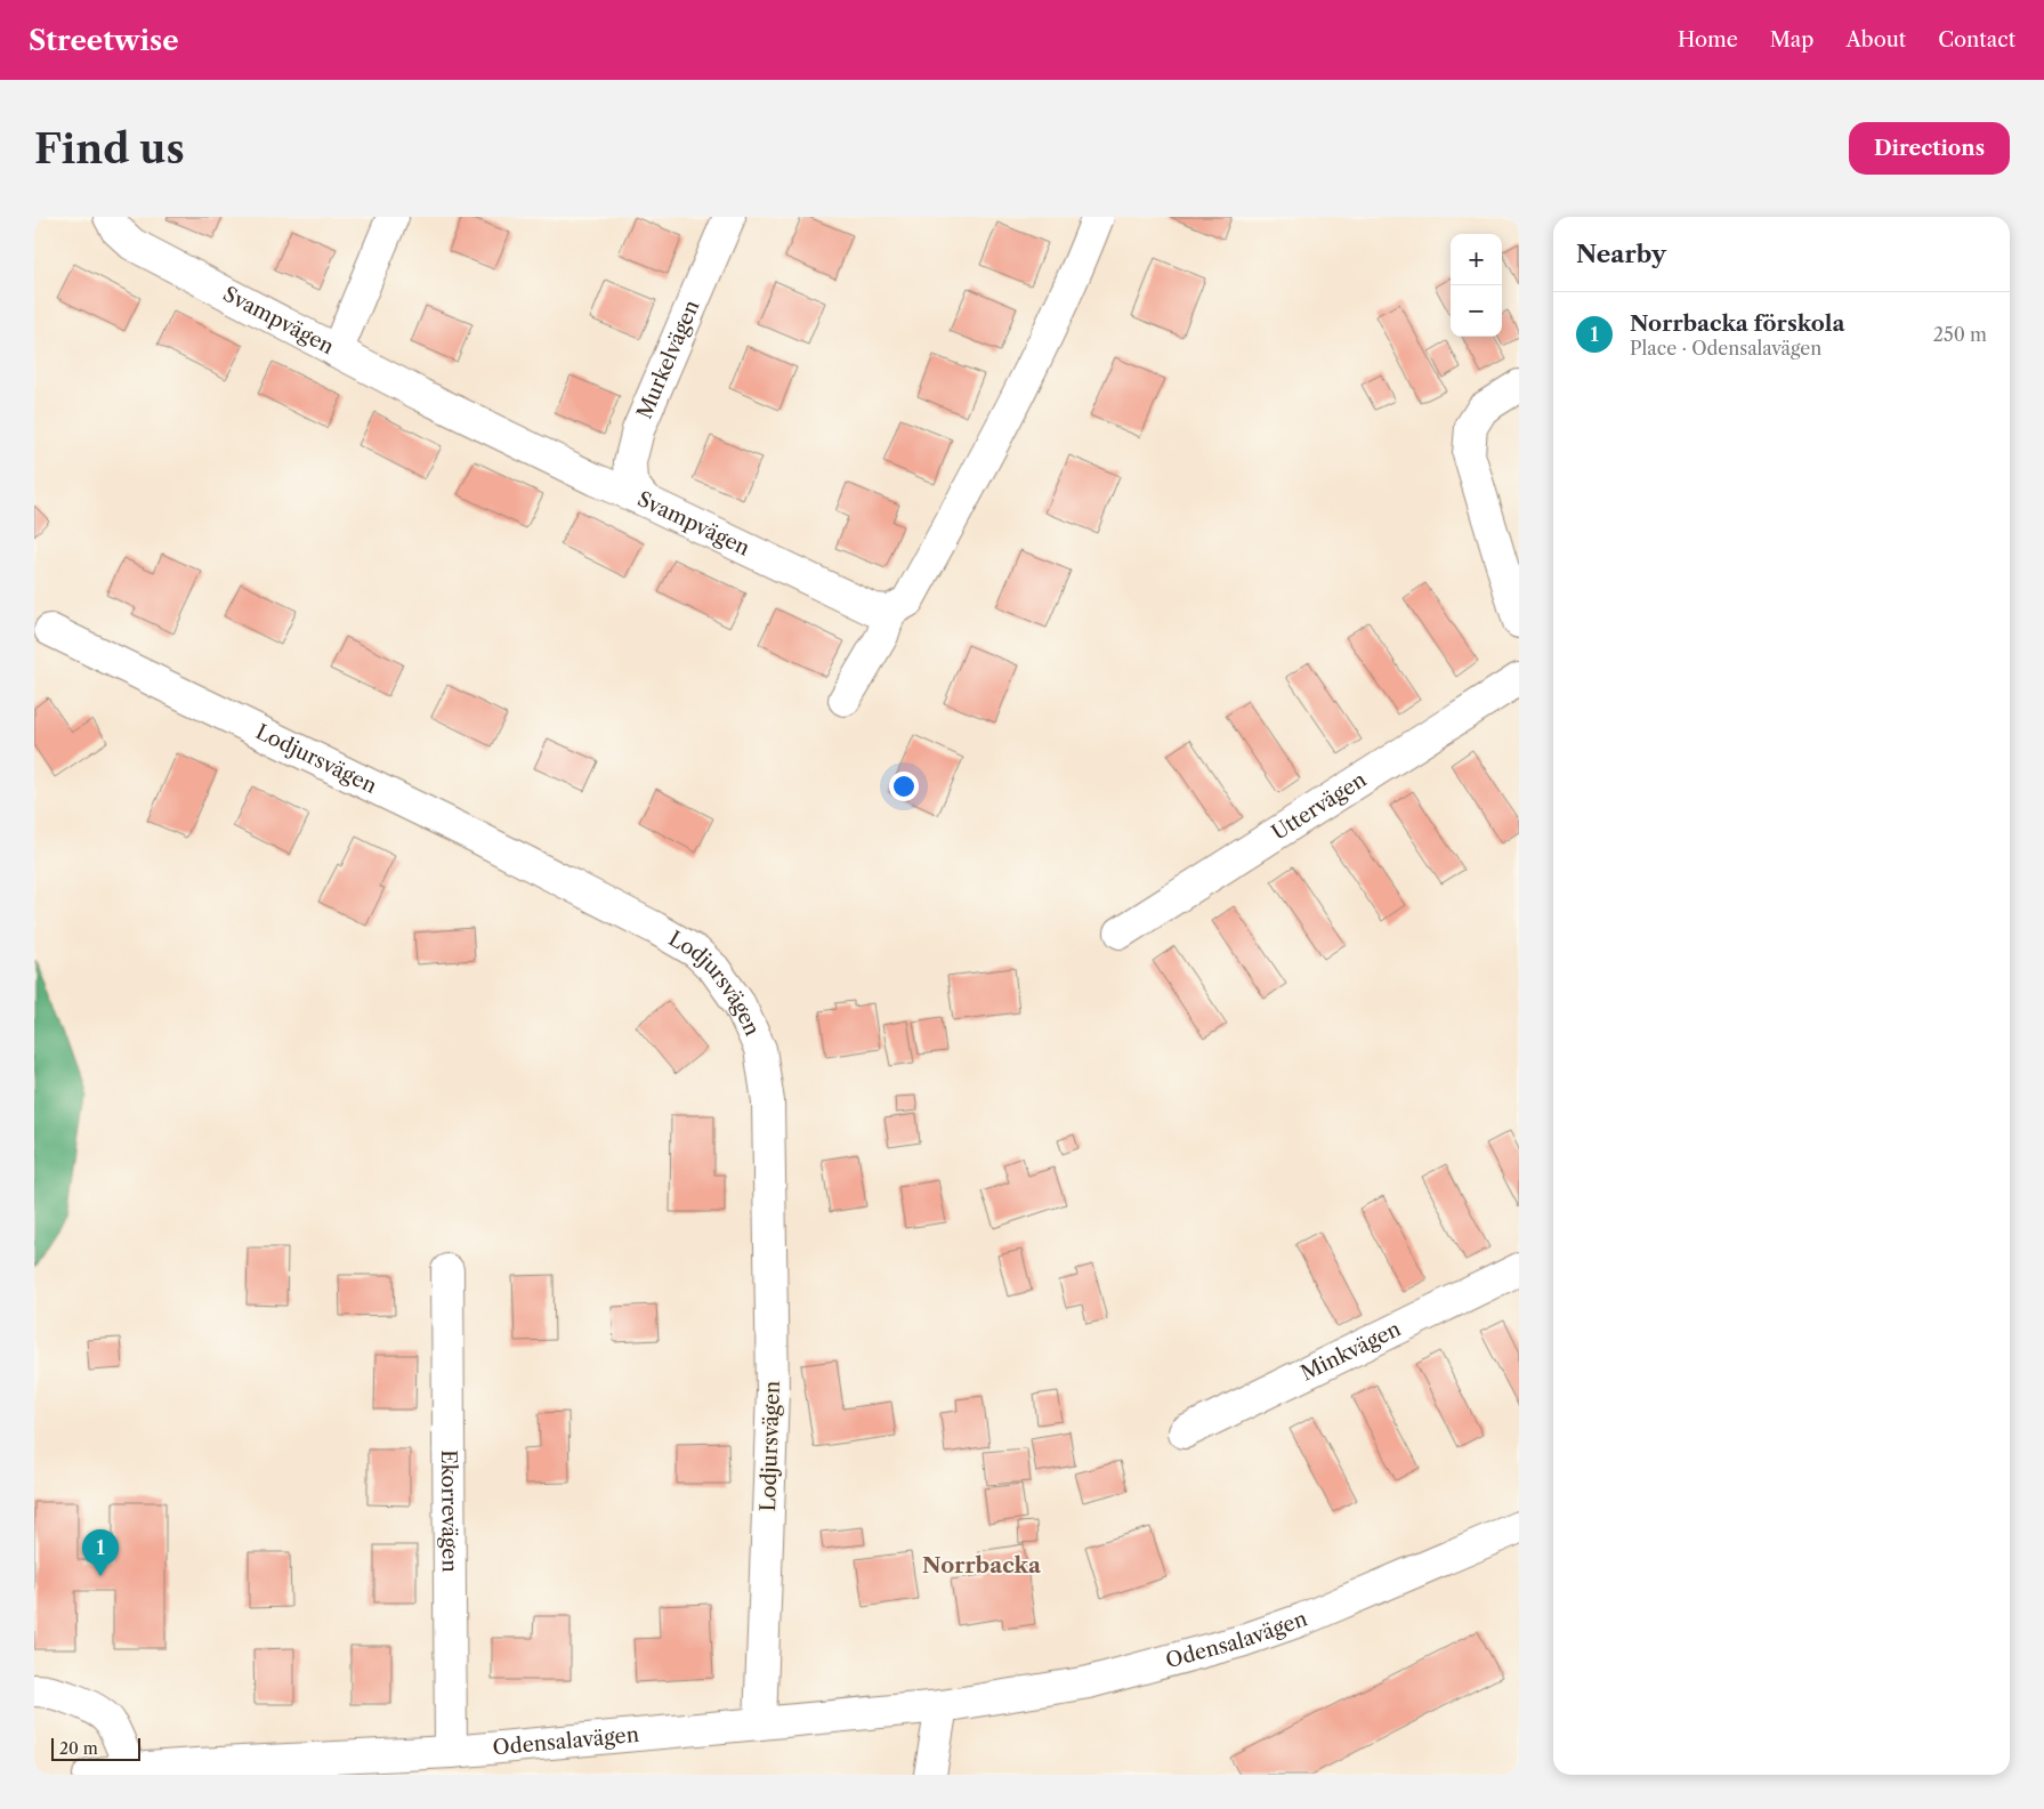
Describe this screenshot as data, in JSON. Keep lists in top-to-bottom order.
{
  "streets": {
    "street": [
      "Svampvägen",
      "Murkelvägen",
      "Lodjursvägen",
      "Uttervägen",
      "Minkvägen",
      "Ekorrevägen",
      "Odensalavägen"
    ]
  },
  "crossings": [
    ["Svampvägen", "Murkelvägen"],
    ["Lodjursvägen", "Odensalavägen"],
    ["Ekorrevägen", "Odensalavägen"]
  ],
  "districts": ["Norrbacka"],
  "scale_bar": "20 m",
  "page": {
    "header": "Streetwise",
    "nav": [
      "Home",
      "Map",
      "About",
      "Contact"
    ],
    "buttons": "Directions",
    "title": "Find us",
    "heading": "Nearby",
    "map_buttons": ["+", "−"],
    "list": [
      {
        "mark": "1",
        "name": "Norrbacka förskola",
        "note": "Place · Odensalavägen",
        "value": "250 m"
      }
    ],
    "pins": "1",
    "scale": "20 m"
  }
}
